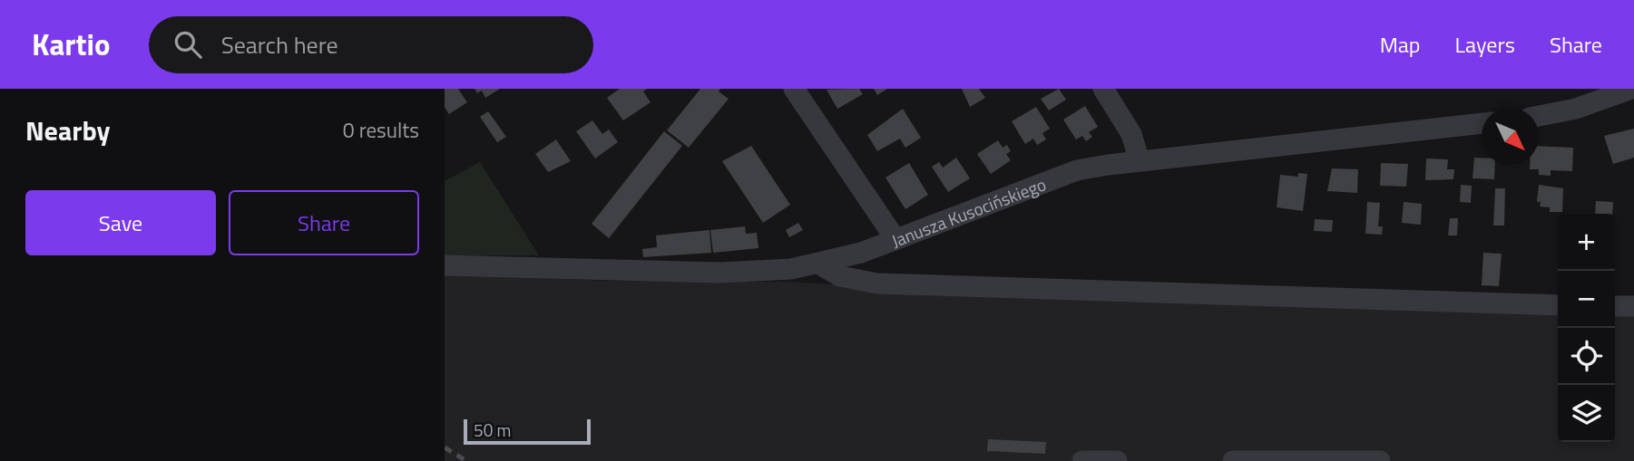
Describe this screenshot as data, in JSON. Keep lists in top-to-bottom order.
{
  "streets": {
    "street": ["Janusza Kusocińskiego"]
  },
  "scale_bar": "50 m",
  "north": "bottom right",
  "page": {
    "header": "Kartio",
    "search": "Search here",
    "nav": ["Map", "Layers", "Share"],
    "heading": ["Nearby", "0 results"],
    "buttons": ["Save", "Share"],
    "map_buttons": ["+", "−"],
    "scale": "50 m"
  }
}
